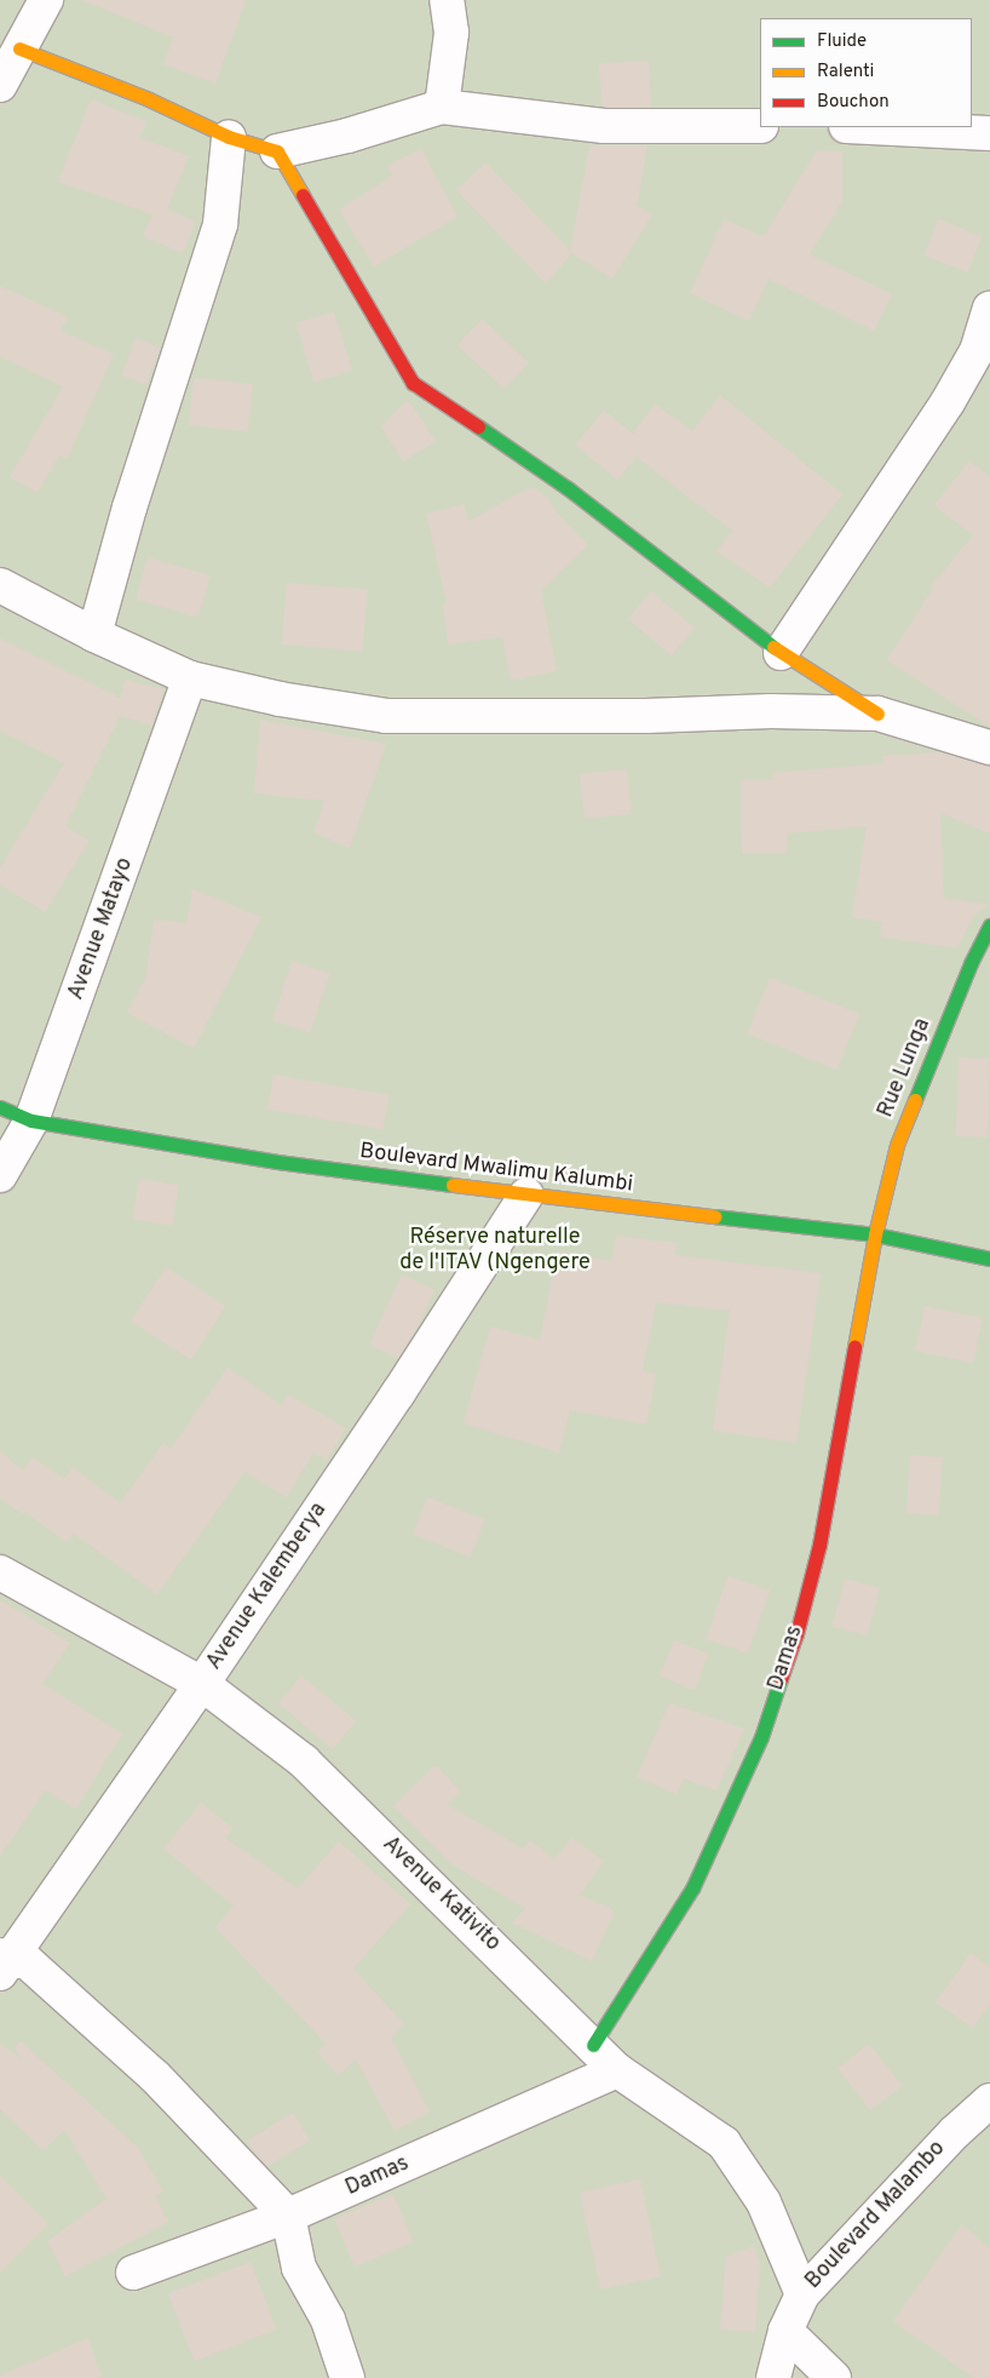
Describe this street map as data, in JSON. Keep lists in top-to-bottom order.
{
  "streets": {
    "street": [
      "Avenue Matayo",
      "Rue Lunga",
      "Boulevard Mwalimu Kalumbi",
      "Avenue Kalemberya",
      "Damas",
      "Avenue Kativito",
      "Boulevard Malambo"
    ]
  },
  "crossings": [
    ["Avenue Matayo", "Boulevard Mwalimu Kalumbi"],
    ["Rue Lunga", "Boulevard Mwalimu Kalumbi"],
    ["Rue Lunga", "Damas"],
    ["Boulevard Mwalimu Kalumbi", "Avenue Kalemberya"],
    ["Boulevard Mwalimu Kalumbi", "Damas"],
    ["Avenue Kalemberya", "Avenue Kativito"],
    ["Damas", "Avenue Kativito"],
    ["Avenue Kativito", "Boulevard Malambo"]
  ],
  "parks": ["Réserve naturelle de l'ITAV (Ngengere"],
  "legend": ["Fluide", "Ralenti", "Bouchon"]
}
